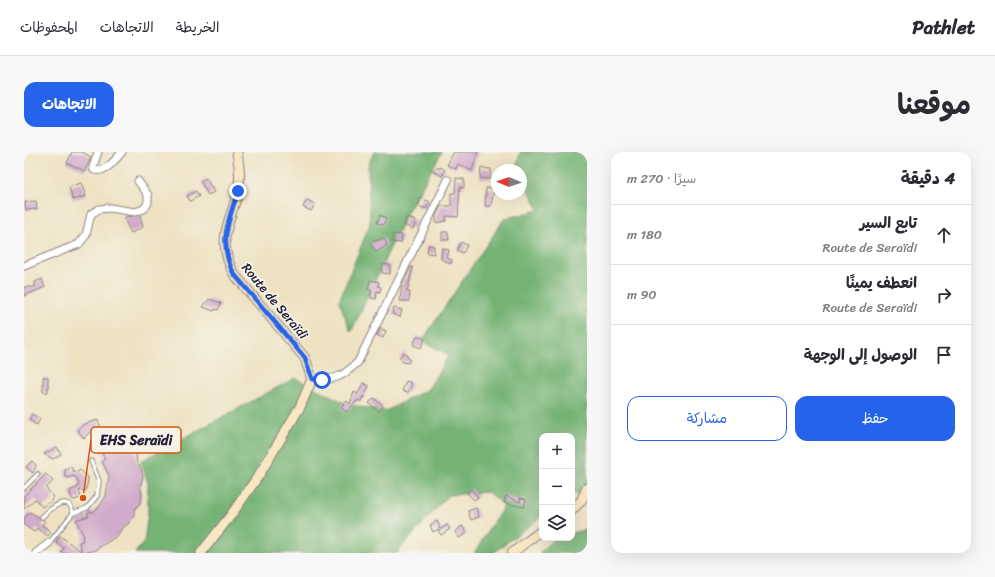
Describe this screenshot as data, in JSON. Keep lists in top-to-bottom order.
{
  "streets": {
    "main road": ["Route de Seraïdi"]
  },
  "places": ["EHS Seraïdi"],
  "north": "left",
  "page": {
    "header": "Pathlet",
    "nav": ["الخريطة", "الاتجاهات", "المحفوظات"],
    "title": "موقعنا",
    "buttons": [
      "الاتجاهات",
      ["حفظ", "مشاركة"]
    ],
    "heading": ["4 دقيقة", "سيرًا · 270 m"],
    "list": [
      ["تابع السير", "Route de Seraïdi", "180 m"],
      ["انعطف يمينًا", "Route de Seraïdi", "90 m"],
      "الوصول إلى الوجهة"
    ],
    "map_buttons": ["+", "−"]
  }
}
